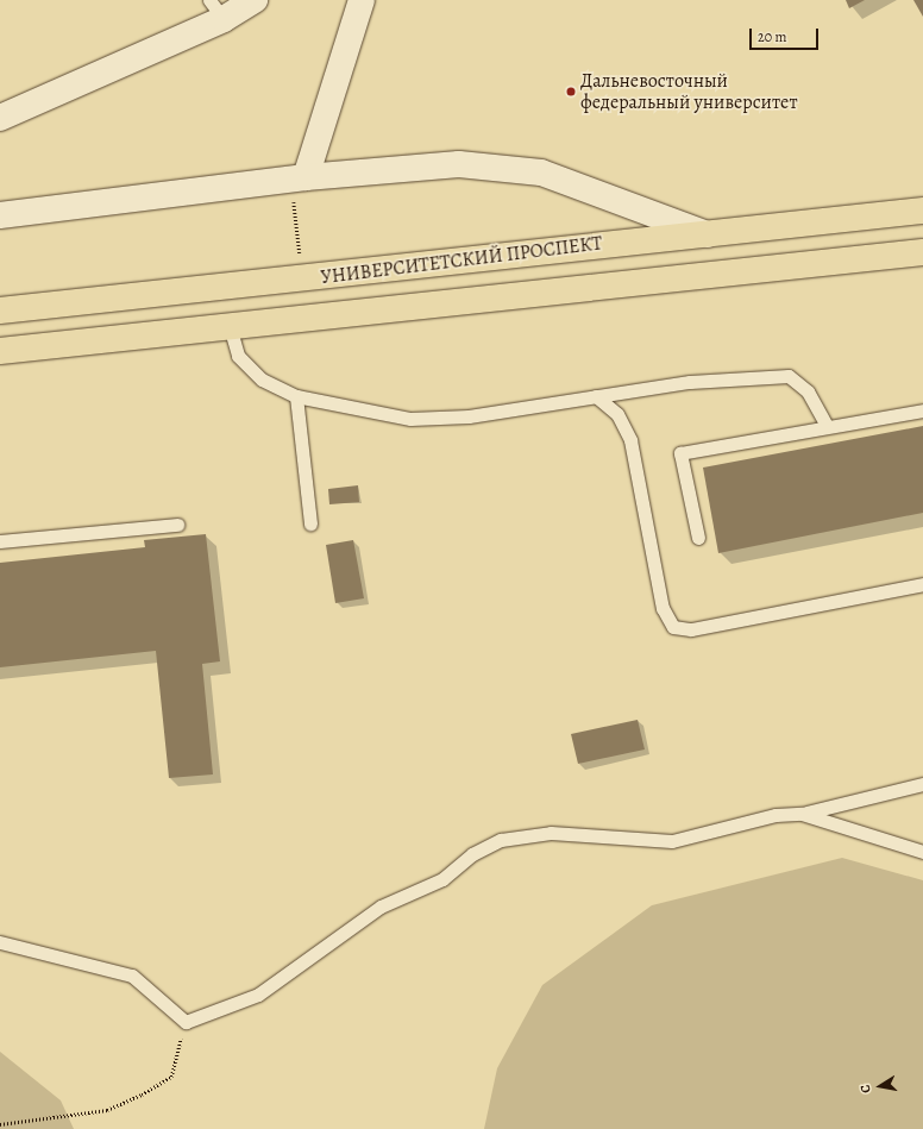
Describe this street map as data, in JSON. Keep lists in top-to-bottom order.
{
  "streets": {
    "main road": ["УНИВЕРСИТЕТСКИЙ ПРОСПЕКТ"]
  },
  "places": ["Дальневосточный федеральный университет"],
  "scale_bar": "20 m",
  "north": "left"
}
